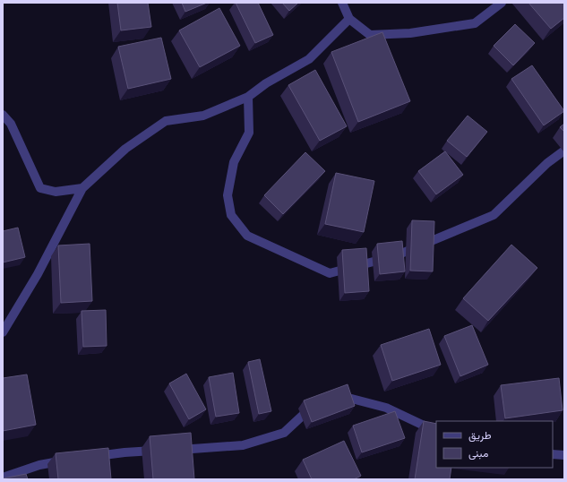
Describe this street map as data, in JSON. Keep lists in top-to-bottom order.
{
  "legend": ["طريق", "مبنى"]
}
